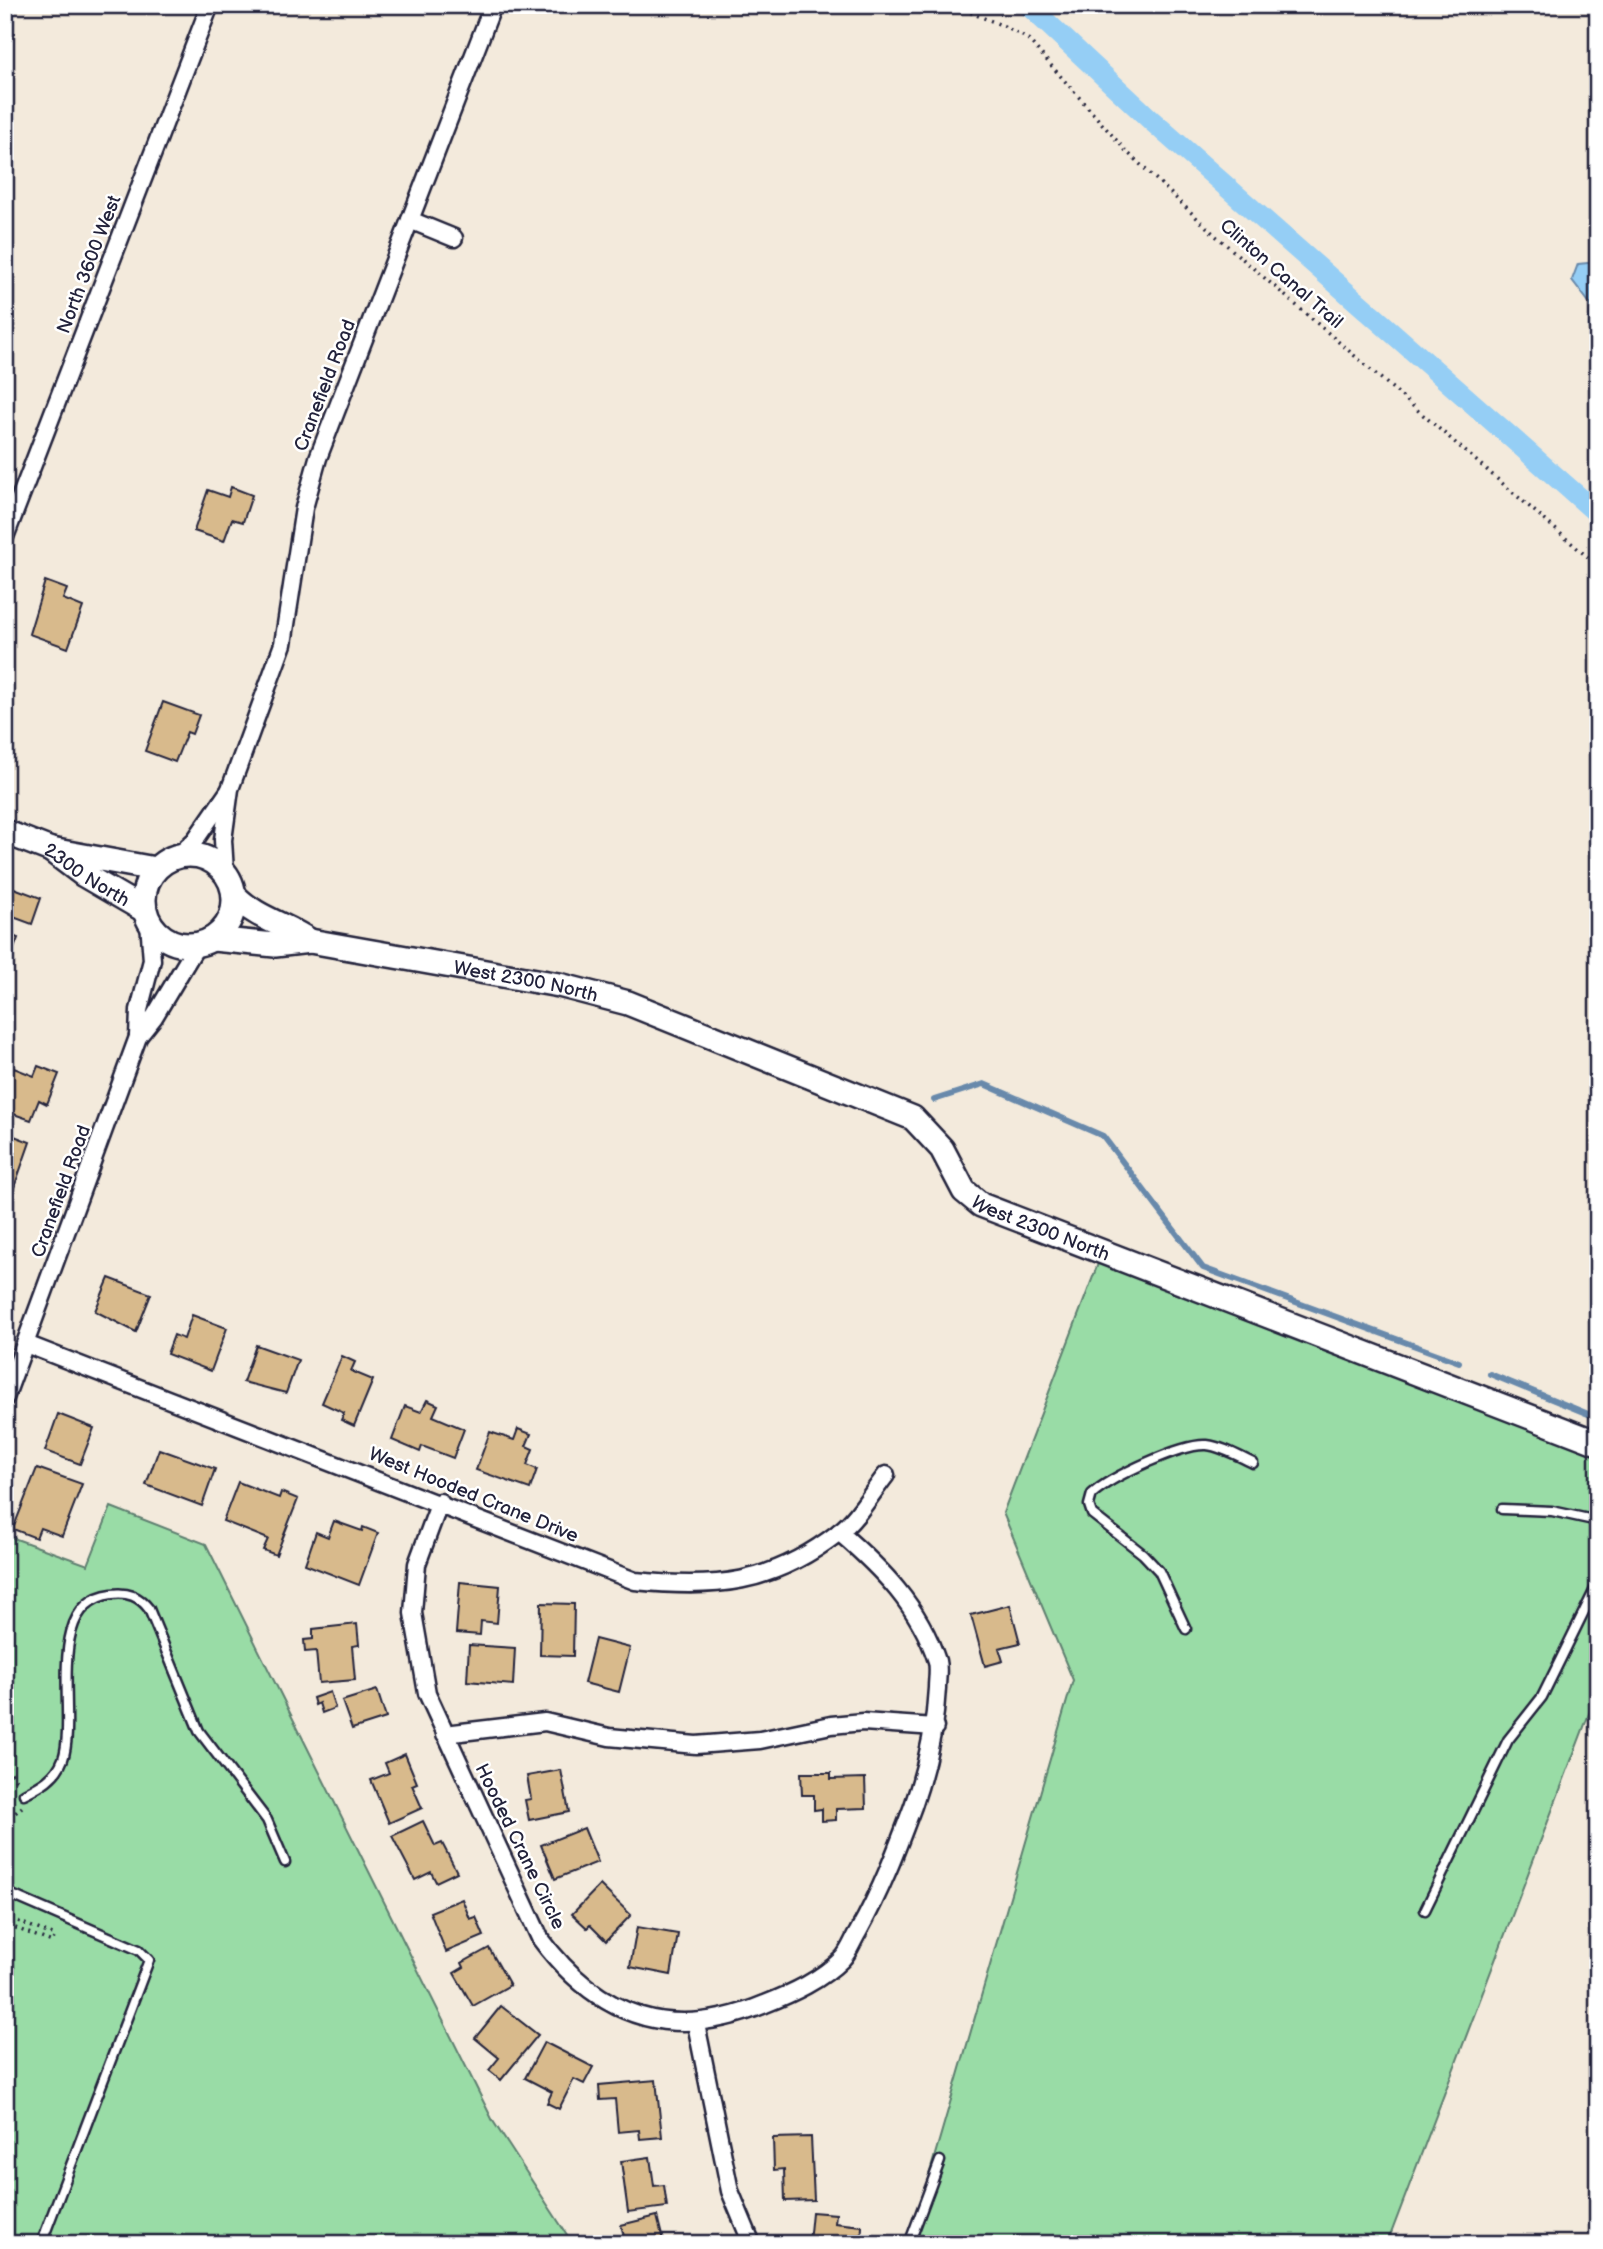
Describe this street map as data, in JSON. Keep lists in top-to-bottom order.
{
  "streets": {
    "street": [
      "North 3600 West",
      "Cranefield Road",
      "2300 North",
      "West 2300 North",
      "West Hooded Crane Drive",
      "Hooded Crane Circle"
    ],
    "path": ["Clinton Canal Trail"]
  },
  "crossings": [
    ["Cranefield Road", "2300 North"],
    ["Cranefield Road", "West Hooded Crane Drive"],
    ["West Hooded Crane Drive", "Hooded Crane Circle"]
  ]
}
